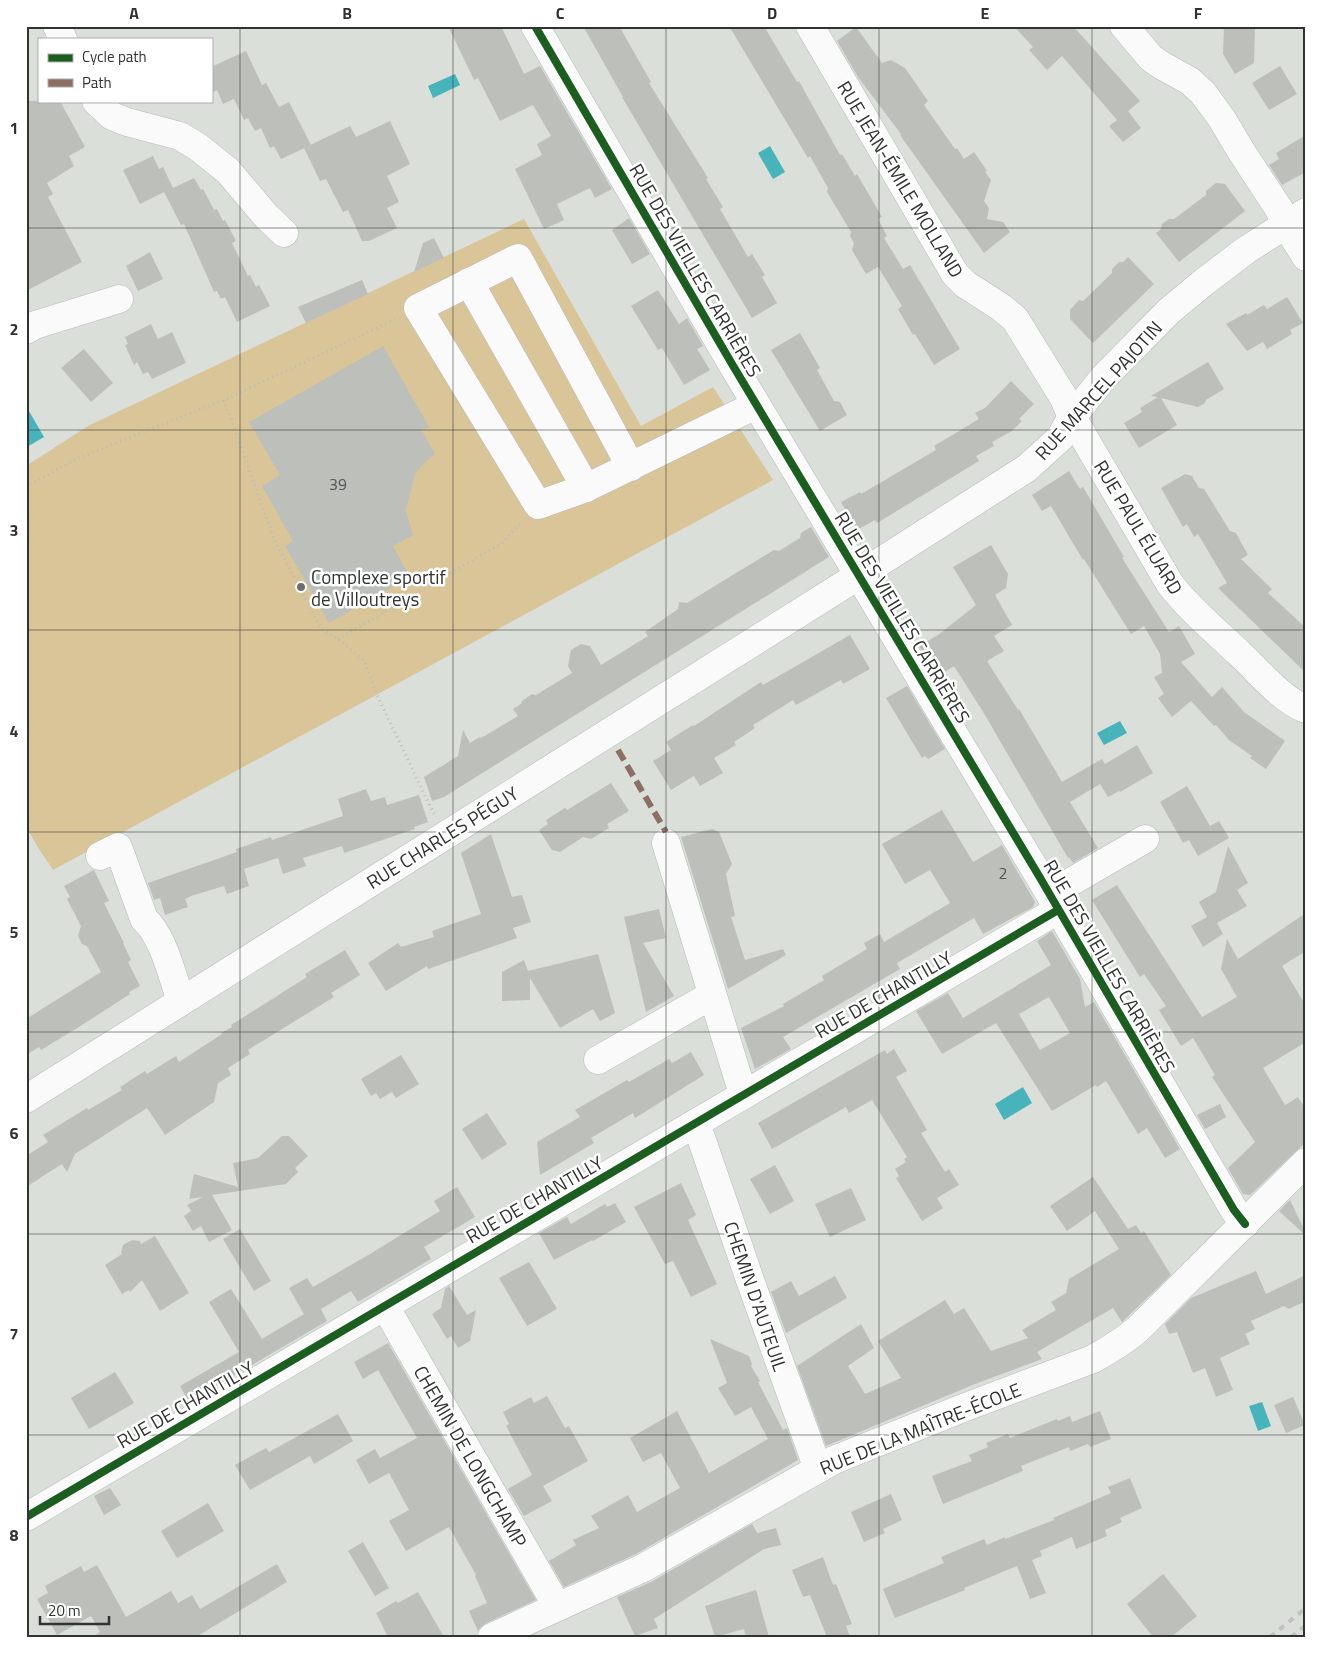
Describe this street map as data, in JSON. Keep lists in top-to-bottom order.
{
  "streets": {
    "street": [
      "RUE JEAN-ÉMILE MOLLAND",
      "RUE DES VIEILLES CARRIÈRES",
      "RUE MARCEL PAJOTIN",
      "RUE PAUL ÉLUARD",
      "RUE CHARLES PÉGUY",
      "RUE DE CHANTILLY",
      "CHEMIN D'AUTEUIL",
      "RUE DE LA MAÎTRE-ÉCOLE",
      "CHEMIN DE LONGCHAMP"
    ]
  },
  "crossings": [
    ["RUE JEAN-ÉMILE MOLLAND", "RUE MARCEL PAJOTIN"],
    ["RUE JEAN-ÉMILE MOLLAND", "RUE PAUL ÉLUARD"],
    ["RUE DES VIEILLES CARRIÈRES", "RUE MARCEL PAJOTIN"],
    ["RUE DES VIEILLES CARRIÈRES", "RUE CHARLES PÉGUY"],
    ["RUE DES VIEILLES CARRIÈRES", "RUE DE CHANTILLY"],
    ["RUE DES VIEILLES CARRIÈRES", "RUE DE LA MAÎTRE-ÉCOLE"],
    ["RUE MARCEL PAJOTIN", "RUE PAUL ÉLUARD"],
    ["RUE MARCEL PAJOTIN", "RUE CHARLES PÉGUY"],
    ["RUE DE CHANTILLY", "CHEMIN D'AUTEUIL"],
    ["RUE DE CHANTILLY", "CHEMIN DE LONGCHAMP"],
    ["CHEMIN D'AUTEUIL", "RUE DE LA MAÎTRE-ÉCOLE"],
    ["RUE DE LA MAÎTRE-ÉCOLE", "CHEMIN DE LONGCHAMP"]
  ],
  "places": ["Complexe sportif de Villoutreys"],
  "house_numbers": ["39", "2"],
  "legend": ["Cycle path", "Path"],
  "scale_bar": "20 m",
  "grid": {
    "columns": [
      "A",
      "B",
      "C",
      "D",
      "E",
      "F"
    ],
    "rows": [
      "1",
      "2",
      "3",
      "4",
      "5",
      "6",
      "7",
      "8"
    ]
  }
}
